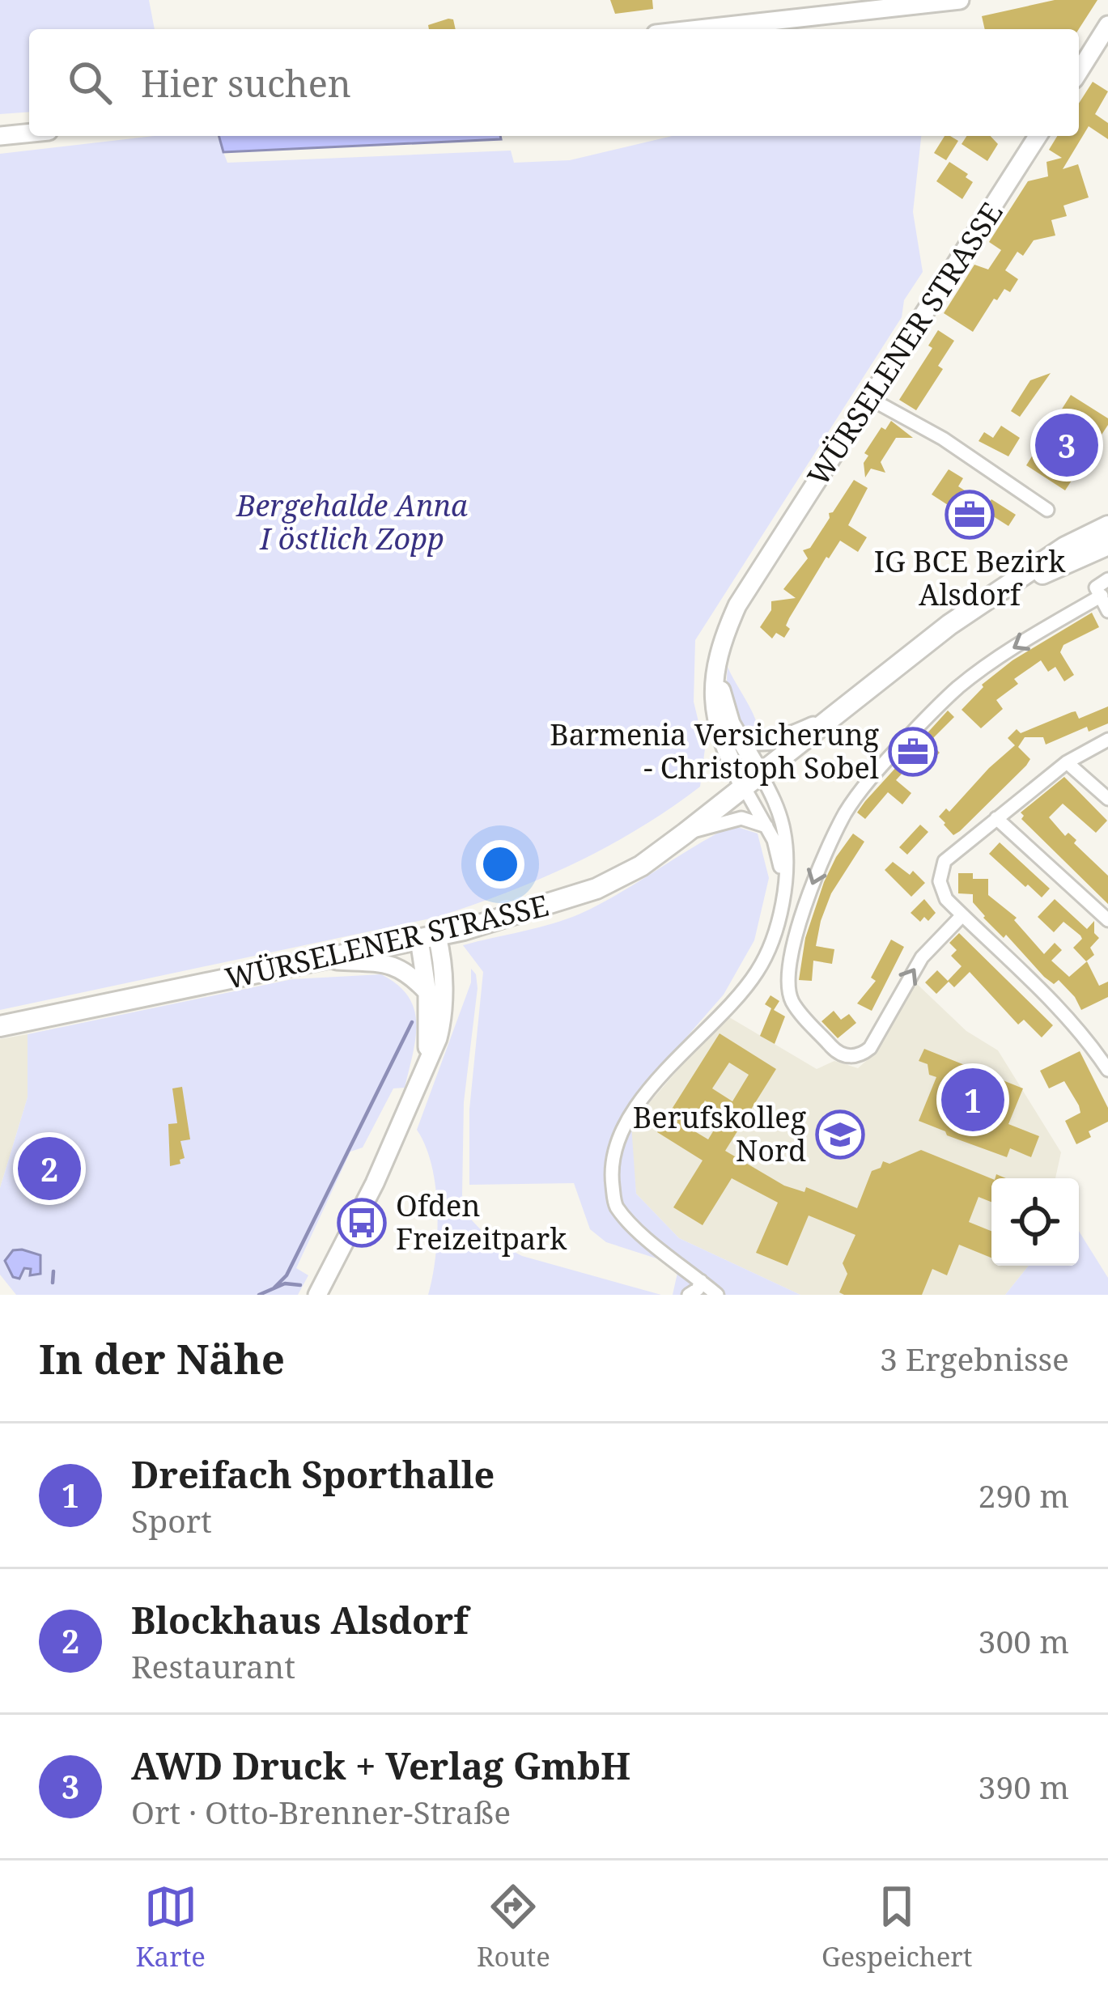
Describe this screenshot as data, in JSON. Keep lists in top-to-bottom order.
{
  "streets": {
    "main road": ["WÜRSELENER STRASSE"]
  },
  "parks": ["Bergehalde Anna I östlich Zopp"],
  "places": {
    "office": ["IG BCE Bezirk Alsdorf", "Barmenia Versicherung - Christoph Sobel"],
    "school or university": ["Berufskolleg Nord"],
    "bus stop": ["Ofden Freizeitpark"]
  },
  "page": {
    "search": "Hier suchen",
    "pins": ["3", "1", "2"],
    "heading": ["In der Nähe", "3 Ergebnisse"],
    "list": [
      {
        "mark": "1",
        "name": "Dreifach Sporthalle",
        "note": "Sport",
        "value": "290 m"
      },
      {
        "mark": "2",
        "name": "Blockhaus Alsdorf",
        "note": "Restaurant",
        "value": "300 m"
      },
      {
        "mark": "3",
        "name": "AWD Druck + Verlag GmbH",
        "note": "Ort · Otto-Brenner-Straße",
        "value": "390 m"
      }
    ],
    "nav": ["Karte", "Route", "Gespeichert"]
  }
}
